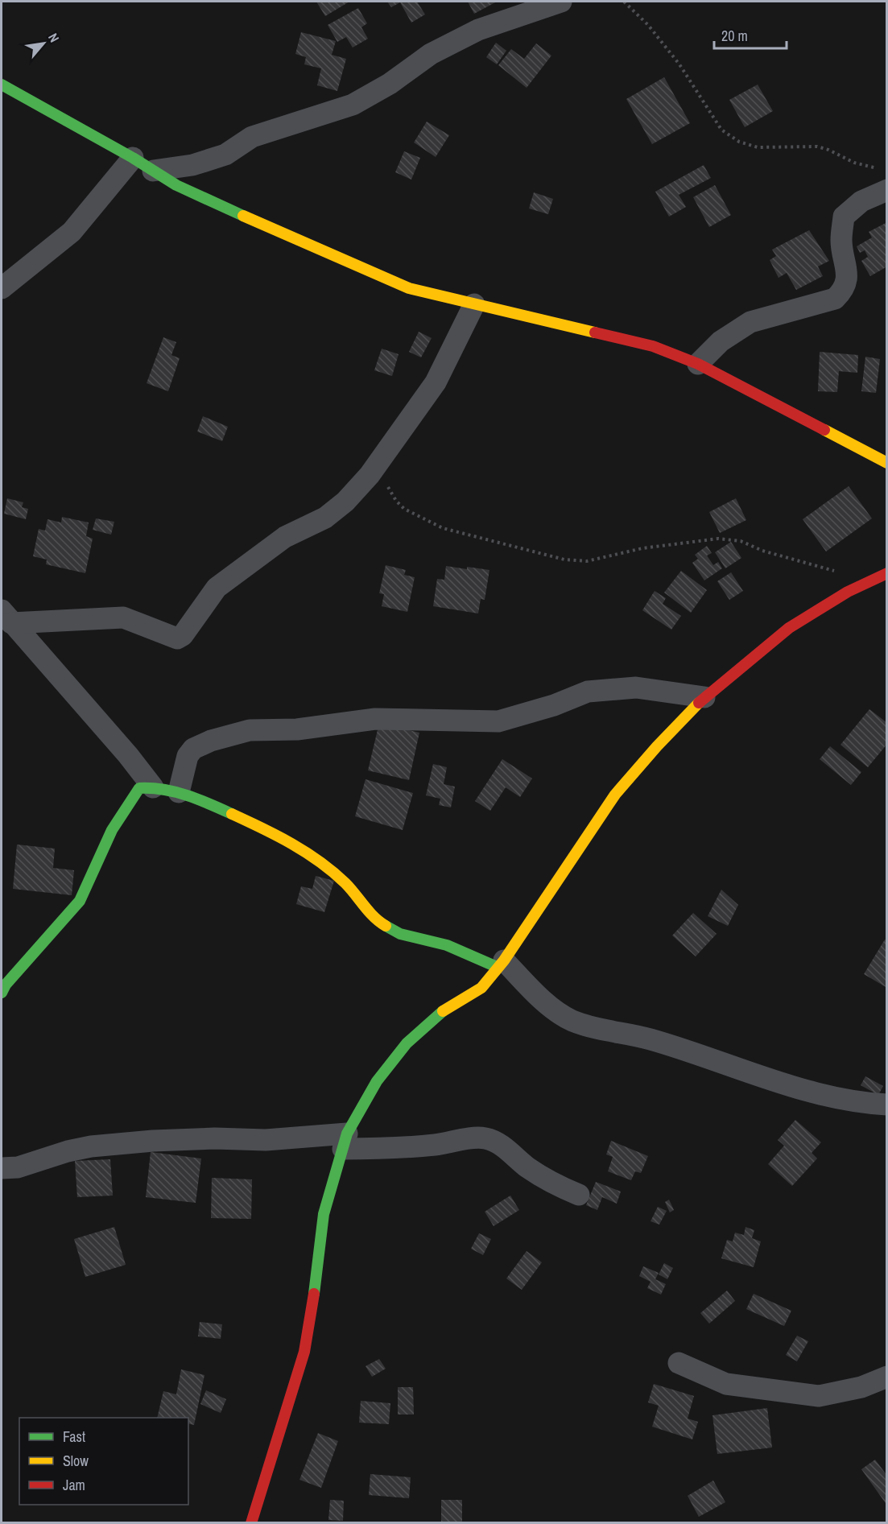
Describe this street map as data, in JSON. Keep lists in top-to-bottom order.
{
  "legend": ["Fast", "Slow", "Jam"],
  "scale_bar": "20 m",
  "north": "top right"
}
